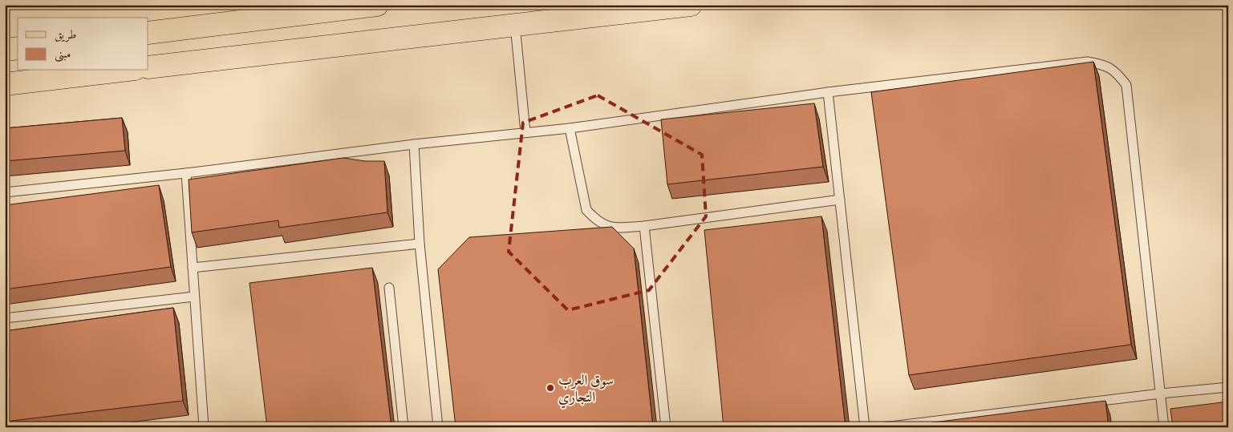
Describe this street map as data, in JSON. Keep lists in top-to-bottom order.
{
  "places": ["سوق العرب التجاري"],
  "legend": ["طريق", "مبنى"]
}
